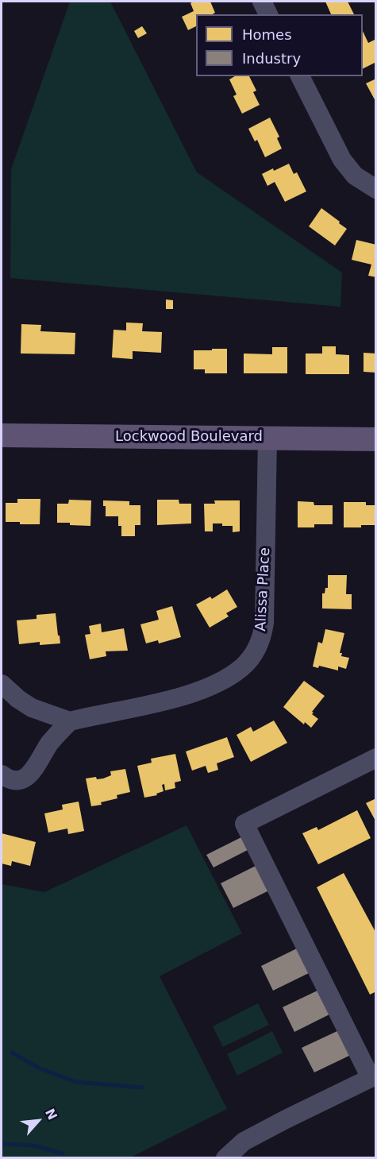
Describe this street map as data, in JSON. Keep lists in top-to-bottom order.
{
  "streets": {
    "main road": ["Lockwood Boulevard"],
    "street": ["Alissa Place"]
  },
  "crossings": [
    ["Lockwood Boulevard", "Alissa Place"]
  ],
  "legend": ["Homes", "Industry"],
  "north": "top right"
}
